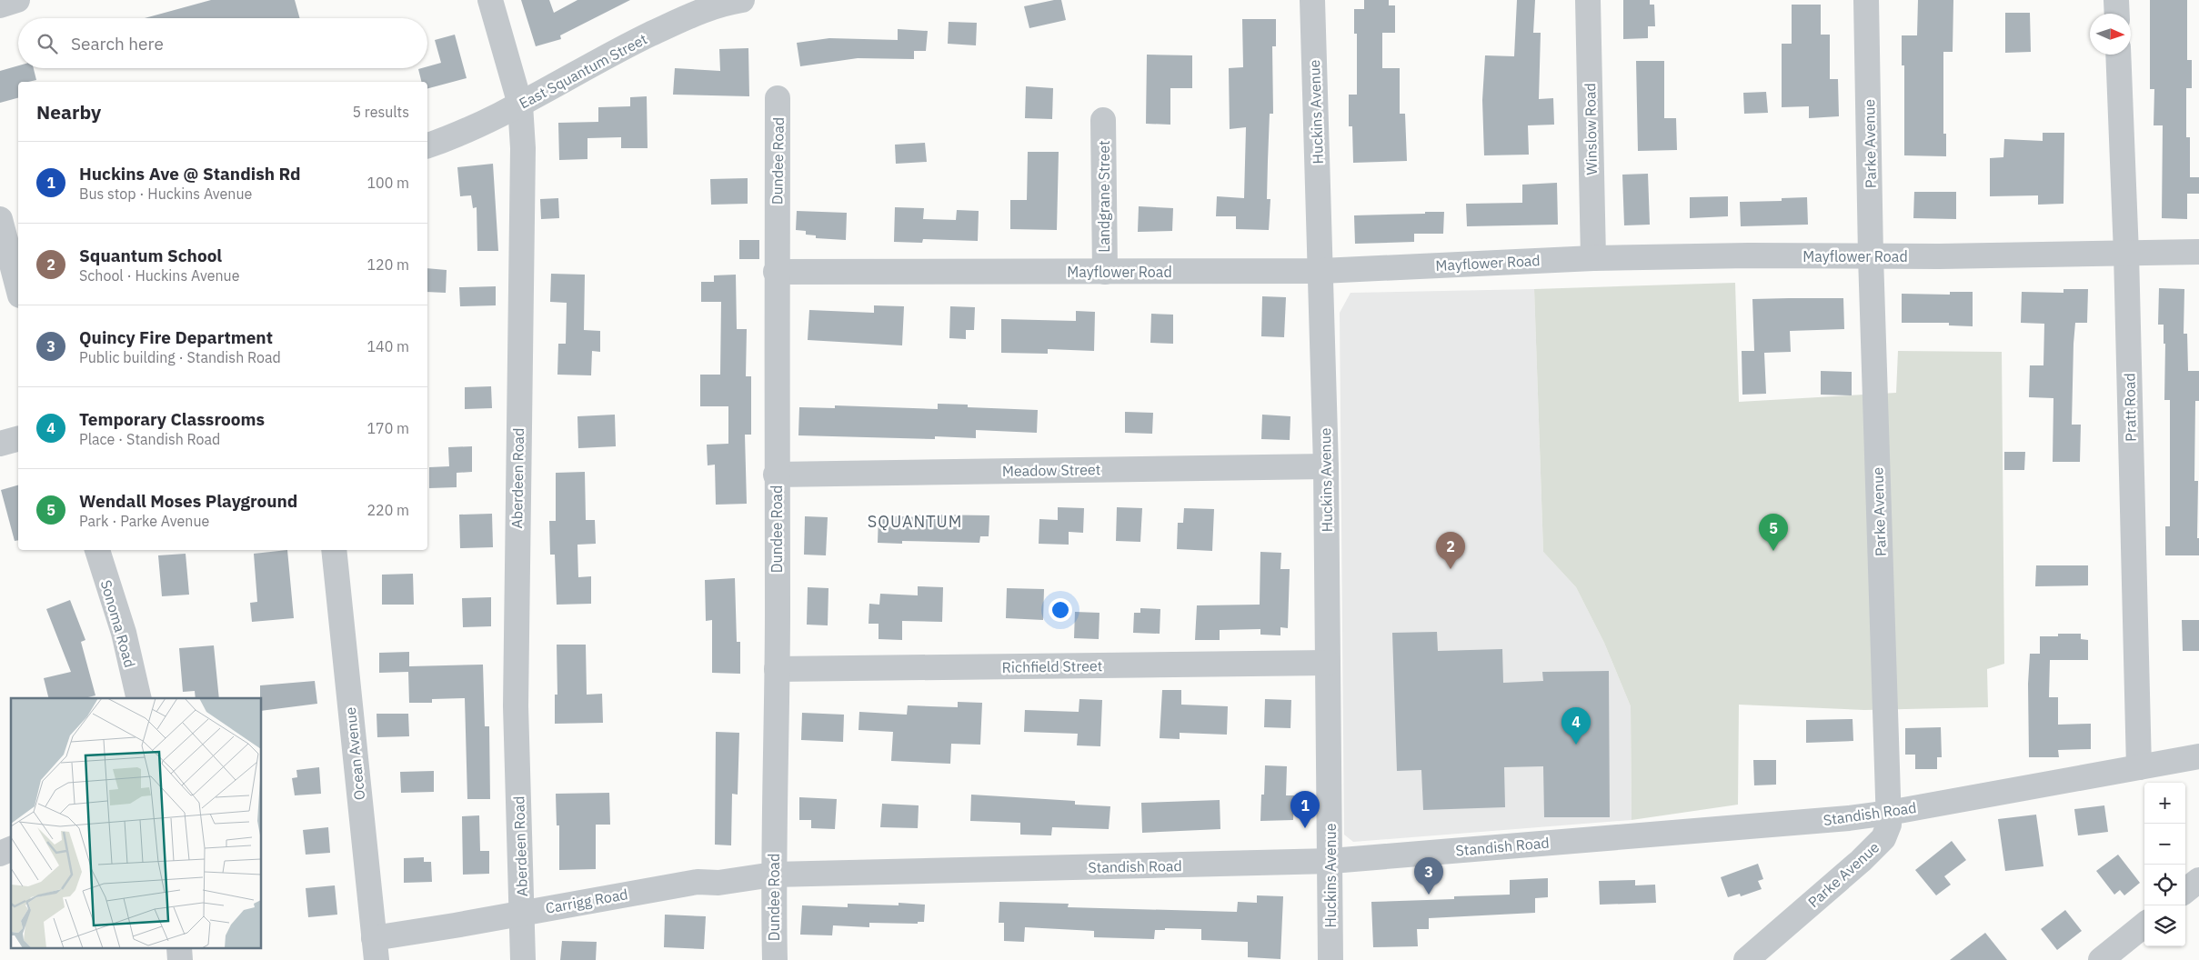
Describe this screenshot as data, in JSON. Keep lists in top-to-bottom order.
{
  "streets": {
    "street": [
      "East Squantum Street",
      "Huckins Avenue",
      "Winslow Road",
      "Parke Avenue",
      "Dundee Road",
      "Landgrane Street",
      "Mayflower Road",
      "Pratt Road",
      "Meadow Street",
      "Aberdeen Road",
      "Sonoma Road",
      "Richfield Street",
      "Ocean Avenue",
      "Standish Road",
      "Carrigg Road"
    ]
  },
  "crossings": [
    ["East Squantum Street", "Aberdeen Road"],
    ["Huckins Avenue", "Mayflower Road"],
    ["Huckins Avenue", "Meadow Street"],
    ["Huckins Avenue", "Richfield Street"],
    ["Huckins Avenue", "Standish Road"],
    ["Winslow Road", "Mayflower Road"],
    ["Parke Avenue", "Mayflower Road"],
    ["Parke Avenue", "Standish Road"],
    ["Dundee Road", "Mayflower Road"],
    ["Dundee Road", "Meadow Street"],
    ["Dundee Road", "Richfield Street"],
    ["Dundee Road", "Standish Road"],
    ["Dundee Road", "Carrigg Road"],
    ["Landgrane Street", "Mayflower Road"],
    ["Mayflower Road", "Pratt Road"],
    ["Pratt Road", "Standish Road"],
    ["Aberdeen Road", "Carrigg Road"],
    ["Ocean Avenue", "Carrigg Road"],
    ["Standish Road", "Carrigg Road"]
  ],
  "districts": ["SQUANTUM"],
  "north": "right",
  "page": {
    "search": "Search here",
    "heading": ["Nearby", "5 results"],
    "list": [
      {
        "mark": "1",
        "name": "Huckins Ave @ Standish Rd",
        "note": "Bus stop · Huckins Avenue",
        "value": "100 m"
      },
      {
        "mark": "2",
        "name": "Squantum School",
        "note": "School · Huckins Avenue",
        "value": "120 m"
      },
      {
        "mark": "3",
        "name": "Quincy Fire Department",
        "note": "Public building · Standish Road",
        "value": "140 m"
      },
      {
        "mark": "4",
        "name": "Temporary Classrooms",
        "note": "Place · Standish Road",
        "value": "170 m"
      },
      {
        "mark": "5",
        "name": "Wendall Moses Playground",
        "note": "Park · Parke Avenue",
        "value": "220 m"
      }
    ],
    "pins": [
      "5",
      "2",
      "4",
      "1",
      "3"
    ],
    "map_buttons": ["+", "−"]
  }
}
